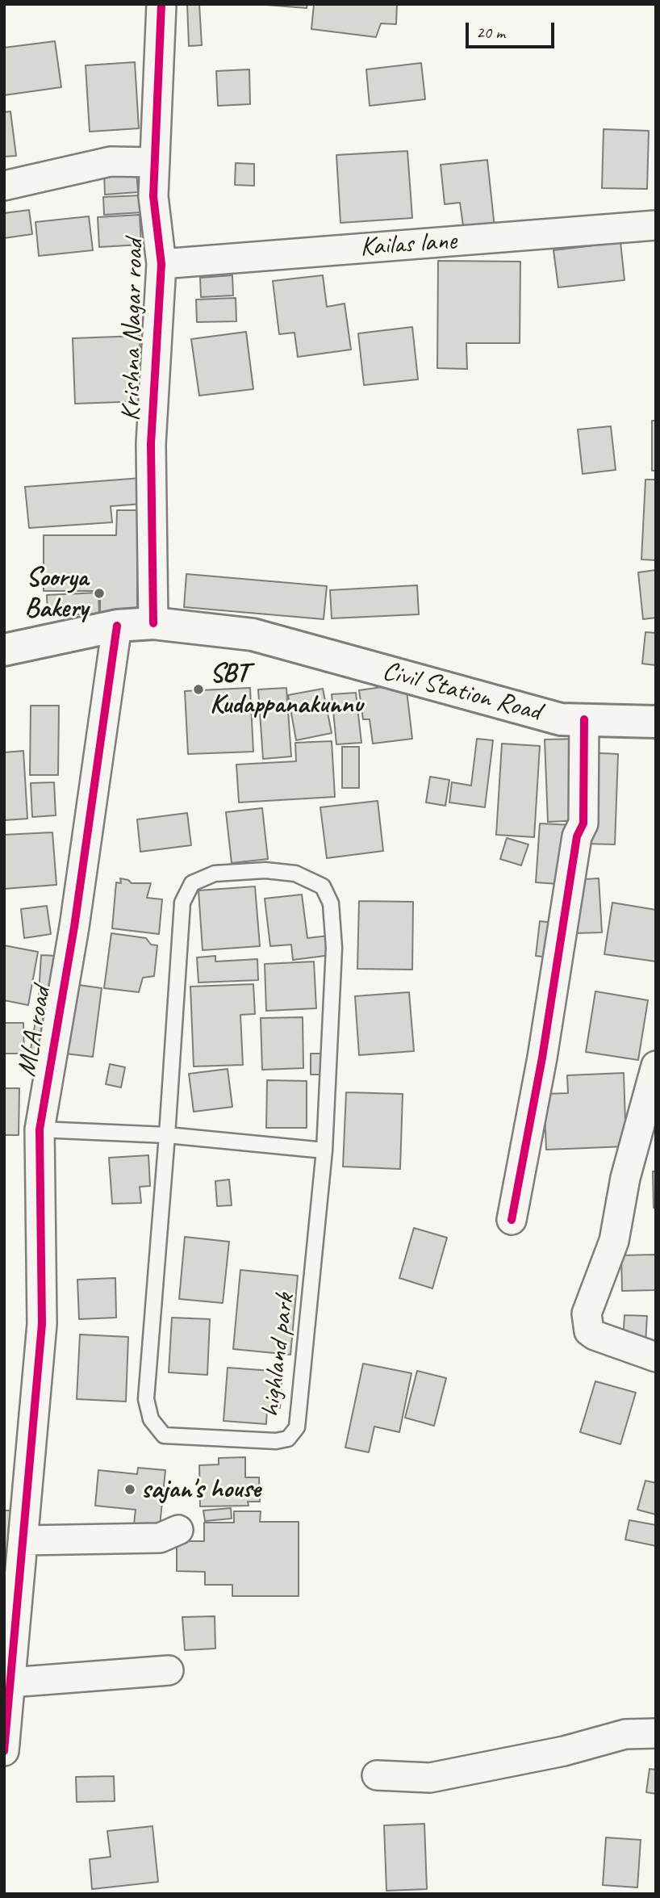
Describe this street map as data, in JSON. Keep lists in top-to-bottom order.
{
  "streets": {
    "main road": ["Civil Station Road"],
    "street": ["Kailas lane", "Krishna Nagar road", "MLA road"],
    "lane": ["highland park"]
  },
  "crossings": [
    ["Kailas lane", "Krishna Nagar road"],
    ["Krishna Nagar road", "Civil Station Road"],
    ["Civil Station Road", "MLA road"]
  ],
  "places": ["Soorya Bakery", "SBT Kudappanakunnu", "sajan's house"],
  "scale_bar": "20 m"
}
